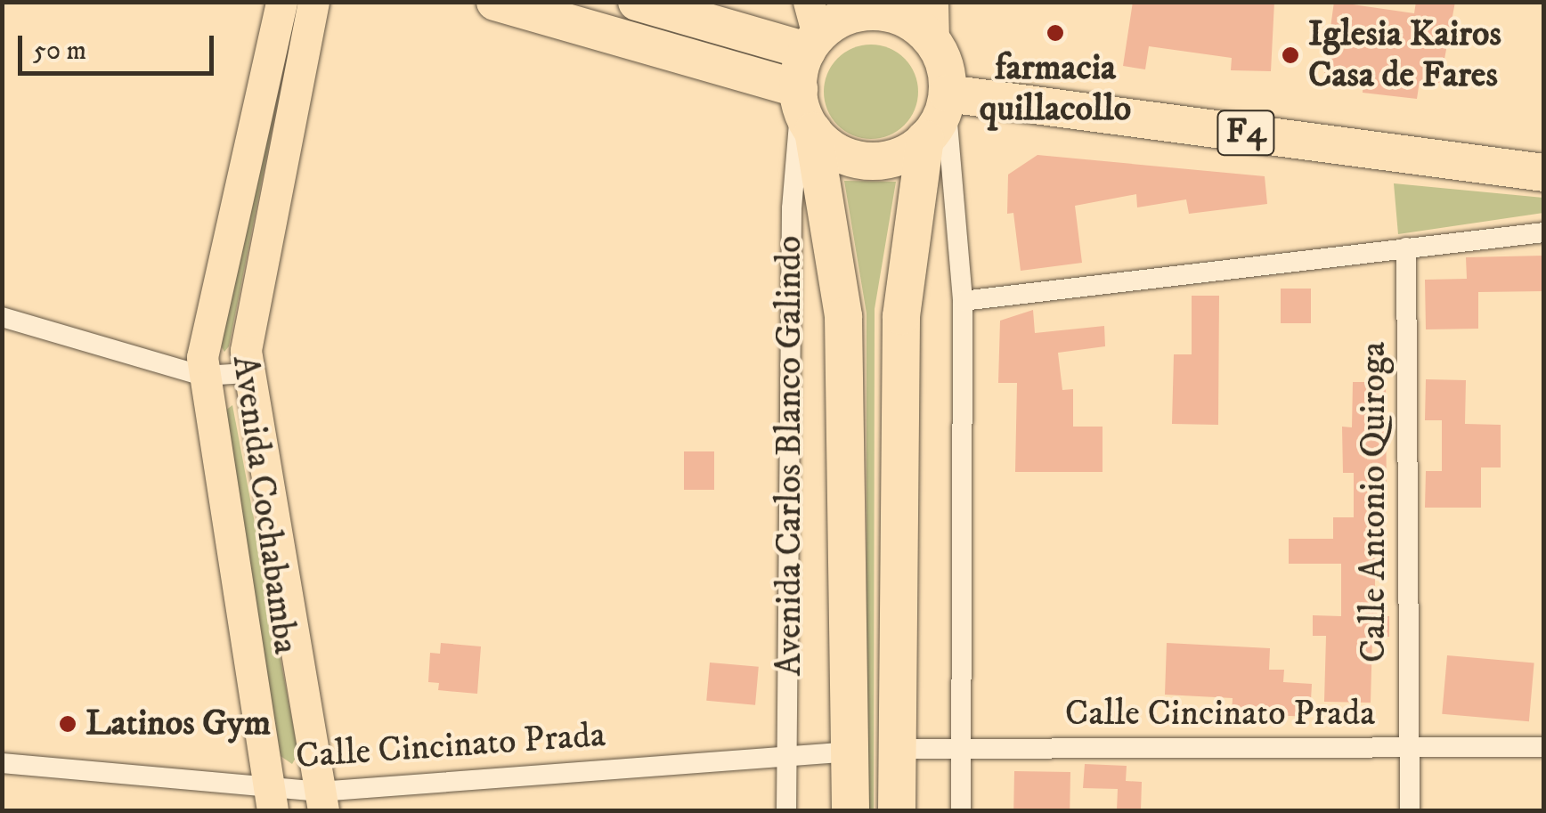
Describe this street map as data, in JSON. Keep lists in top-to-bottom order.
{
  "streets": {
    "highway": ["F4", "Avenida Carlos Blanco Galindo"],
    "main road": ["Avenida Cochabamba"],
    "street": ["Calle Antonio Quiroga", "Calle Cincinato Prada"]
  },
  "crossings": [
    ["F4", "Avenida Carlos Blanco Galindo"],
    ["Avenida Carlos Blanco Galindo", "Calle Cincinato Prada"],
    ["Calle Antonio Quiroga", "Calle Cincinato Prada"],
    ["Avenida Cochabamba", "Calle Cincinato Prada"]
  ],
  "places": ["farmacia quillacollo", "Iglesia Kairos Casa de Fares", "Latinos Gym"],
  "scale_bar": "50 m"
}
